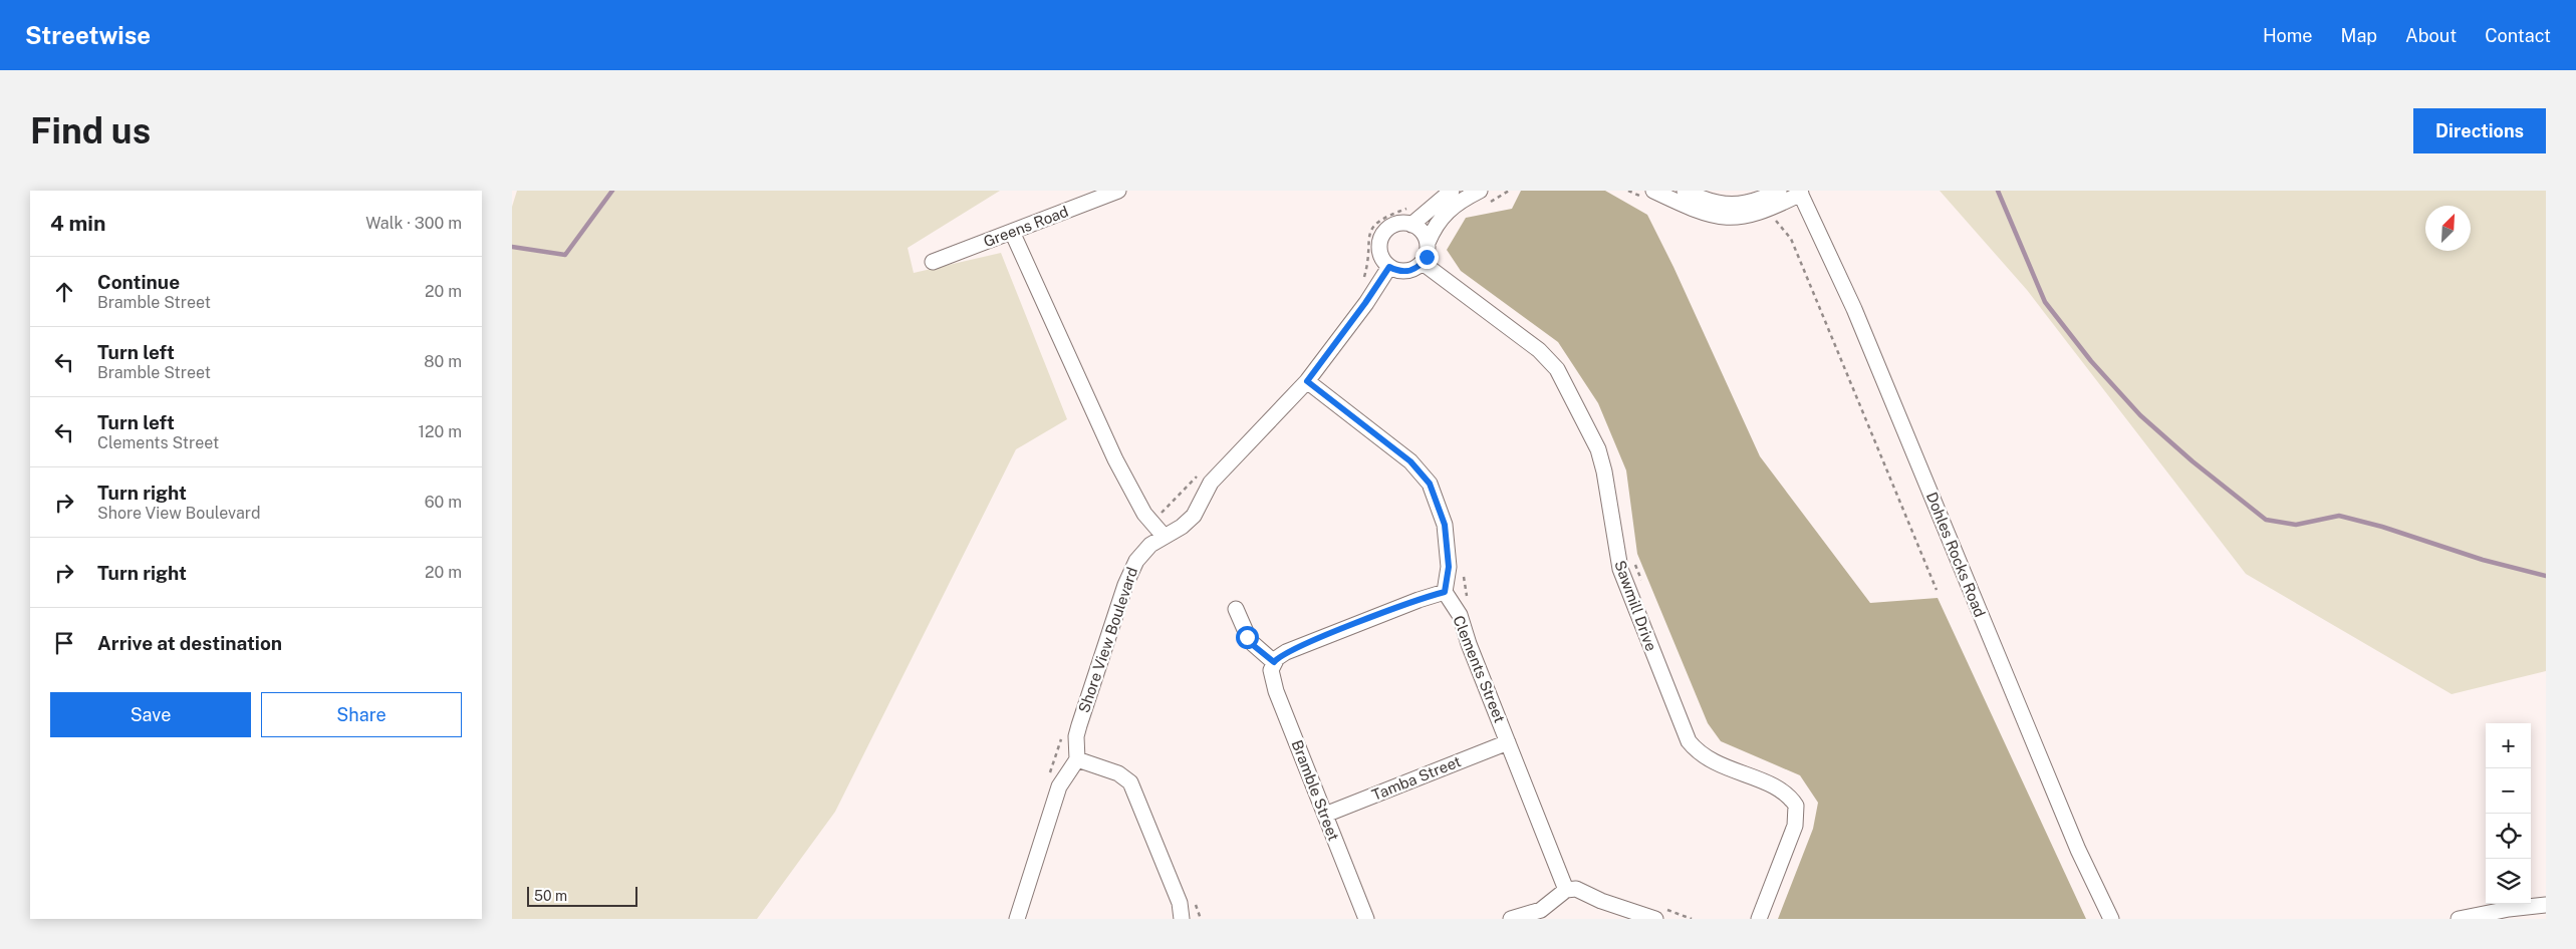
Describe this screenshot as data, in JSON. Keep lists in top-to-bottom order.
{
  "streets": {
    "street": [
      "Greens Road",
      "Dohles Rocks Road",
      "Sawmill Drive",
      "Shore View Boulevard",
      "Clements Street",
      "Tamba Street",
      "Bramble Street"
    ]
  },
  "crossings": [
    ["Sawmill Drive", "Shore View Boulevard"],
    ["Clements Street", "Tamba Street"],
    ["Tamba Street", "Bramble Street"]
  ],
  "scale_bar": "50 m",
  "north": "top right",
  "page": {
    "header": "Streetwise",
    "nav": [
      "Home",
      "Map",
      "About",
      "Contact"
    ],
    "buttons": [
      "Directions",
      ["Save", "Share"]
    ],
    "title": "Find us",
    "heading": ["4 min", "Walk · 300 m"],
    "list": [
      ["Continue", "Bramble Street", "20 m"],
      ["Turn left", "Bramble Street", "80 m"],
      ["Turn left", "Clements Street", "120 m"],
      ["Turn right", "Shore View Boulevard", "60 m"],
      ["Turn right", "20 m"],
      "Arrive at destination"
    ],
    "map_buttons": ["+", "−"],
    "scale": "50 m"
  }
}
